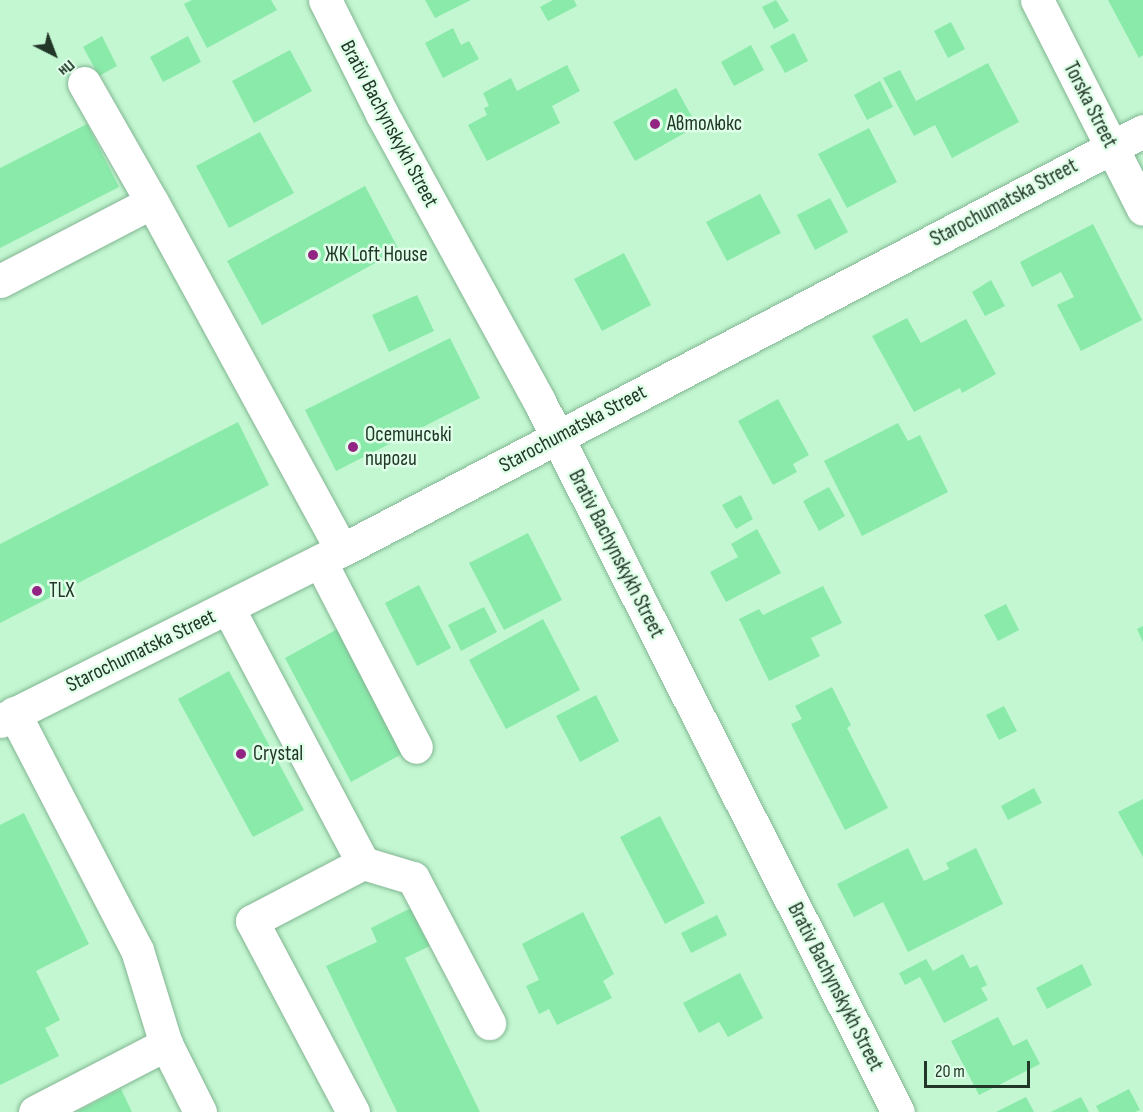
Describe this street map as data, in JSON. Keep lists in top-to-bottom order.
{
  "streets": {
    "street": ["Torska Street", "Brativ Bachynskykh Street", "Starochumatska Street"]
  },
  "crossings": [
    ["Torska Street", "Starochumatska Street"],
    ["Brativ Bachynskykh Street", "Starochumatska Street"]
  ],
  "places": [
    "Автолюкс",
    "ЖК Loft House",
    "Осетинські пироги",
    "TLX",
    "Crystal"
  ],
  "scale_bar": "20 m",
  "north": "bottom right"
}
